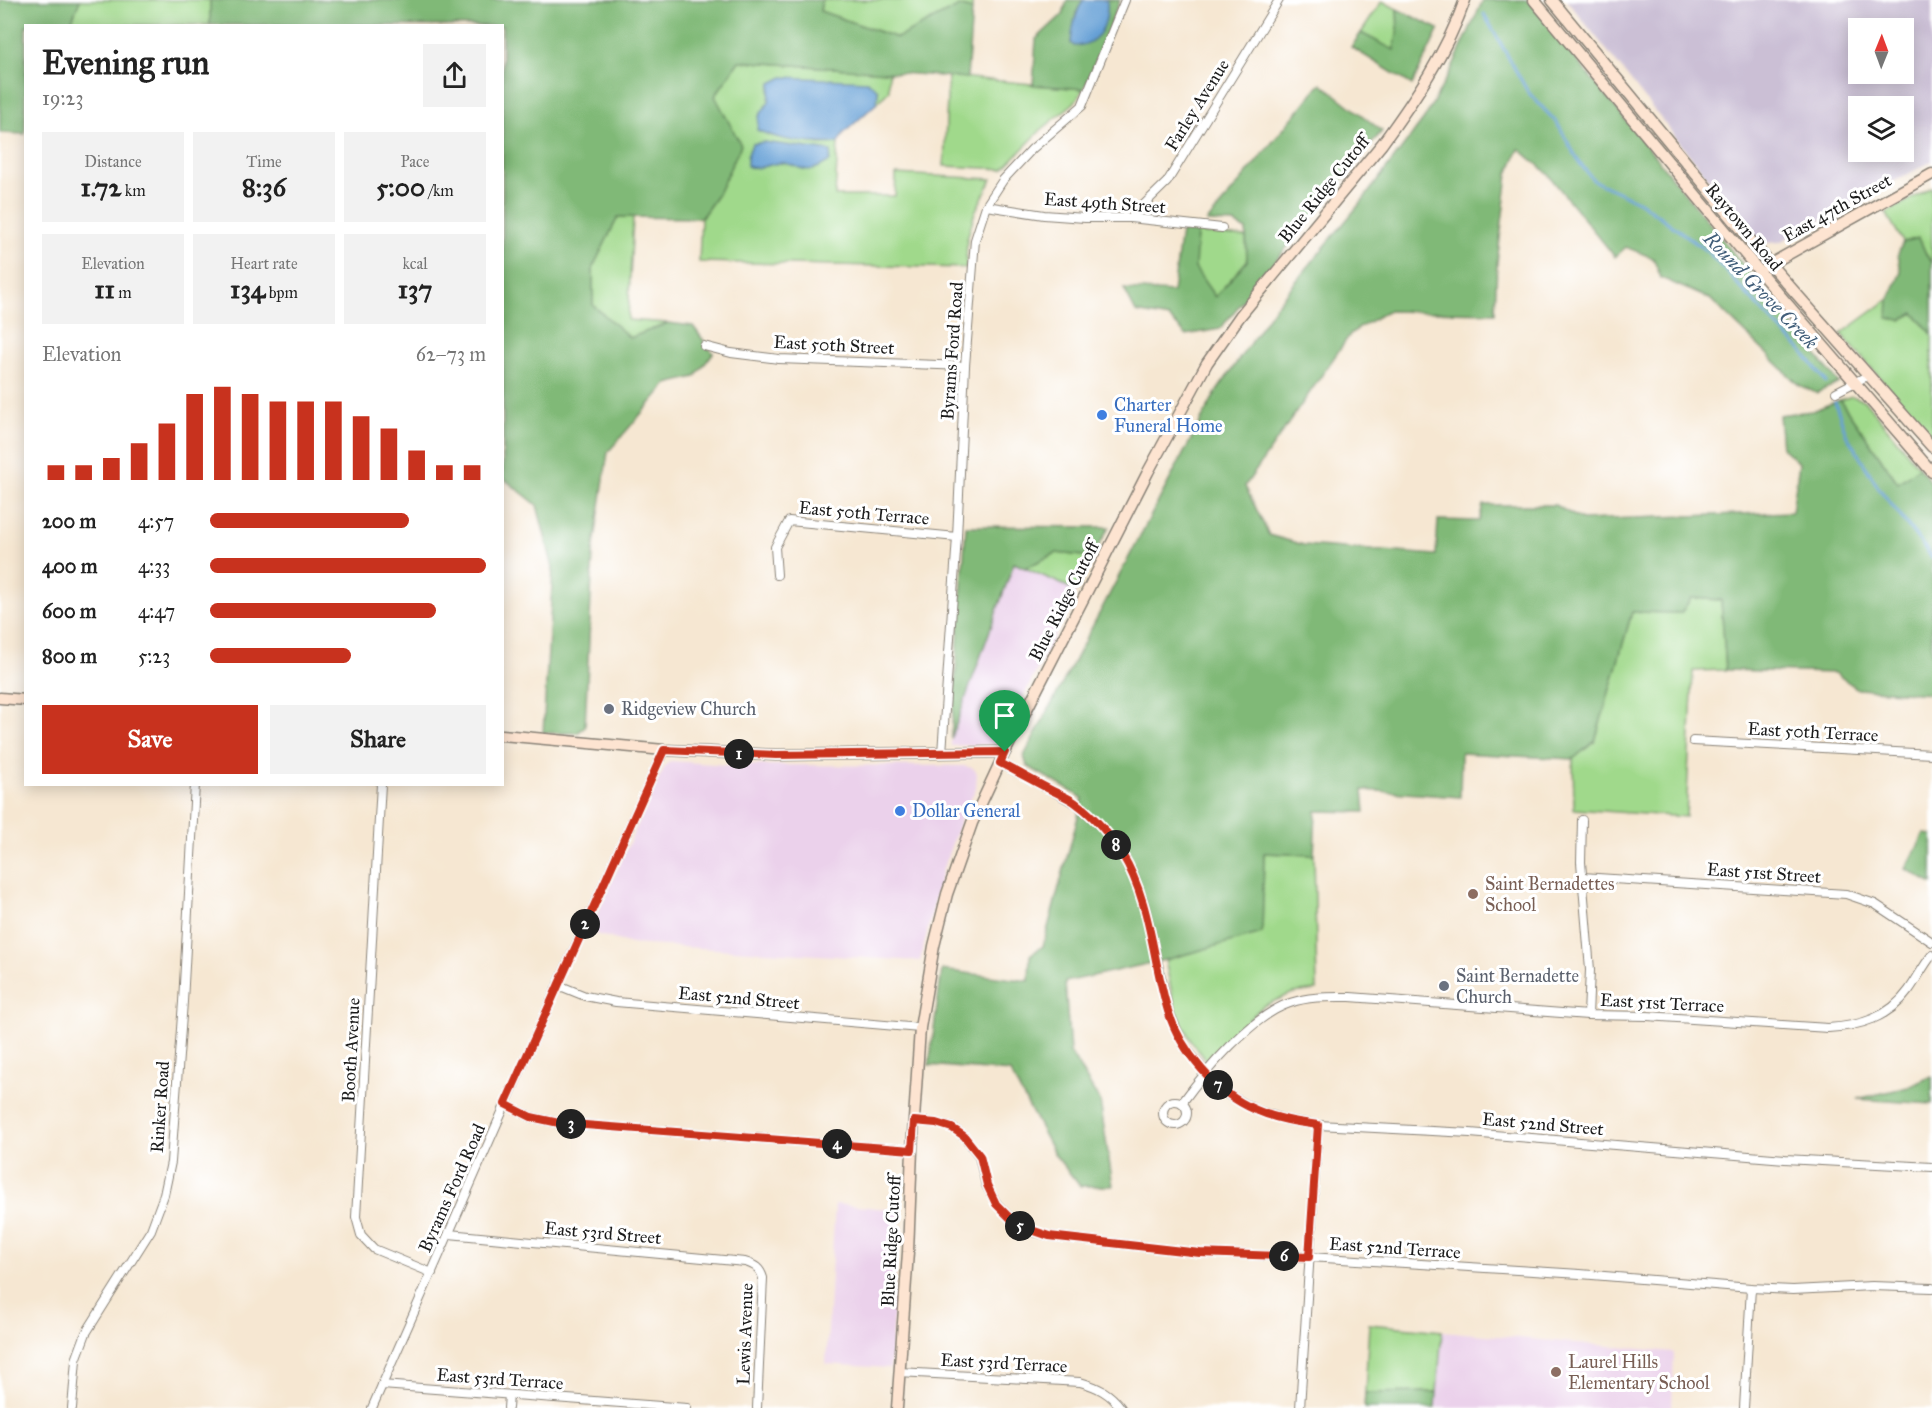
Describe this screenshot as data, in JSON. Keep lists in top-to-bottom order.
{
  "streets": {
    "main road": ["Blue Ridge Cutoff", "East 47th Street", "Raytown Road"],
    "street": [
      "Farley Avenue",
      "East 49th Street",
      "East 50th Street",
      "Byrams Ford Road",
      "East 50th Terrace",
      "East 51st Street",
      "East 52nd Street",
      "East 51st Terrace",
      "Booth Avenue",
      "Rinker Road",
      "East 53rd Street",
      "East 52nd Terrace",
      "Lewis Avenue",
      "East 53rd Terrace"
    ]
  },
  "crossings": [
    ["Farley Avenue", "East 49th Street"],
    ["Blue Ridge Cutoff", "East 52nd Street"],
    ["Blue Ridge Cutoff", "East 52nd Terrace"],
    ["Blue Ridge Cutoff", "East 53rd Terrace"],
    ["East 49th Street", "Byrams Ford Road"],
    ["East 47th Street", "Raytown Road"],
    ["East 50th Street", "Byrams Ford Road"],
    ["Byrams Ford Road", "East 50th Terrace"],
    ["Byrams Ford Road", "East 52nd Street"],
    ["Byrams Ford Road", "Booth Avenue"],
    ["Byrams Ford Road", "East 53rd Street"],
    ["Byrams Ford Road", "East 53rd Terrace"],
    ["East 52nd Street", "East 51st Terrace"],
    ["East 53rd Street", "Lewis Avenue"]
  ],
  "water": ["Round Grove Creek"],
  "places": [
    "Charter Funeral Home",
    "Ridgeview Church",
    "Dollar General",
    "Saint Bernadettes School",
    "Saint Bernadette Church",
    "Laurel Hills Elementary School"
  ],
  "north": "top",
  "page": {
    "heading": ["Evening run", "19:23"],
    "stats": [
      ["Distance", "1.72 km"],
      ["Time", "8:36"],
      ["Pace", "5:00 /km"],
      ["Elevation", "11 m"],
      ["Heart rate", "134 bpm"],
      ["kcal", "137"]
    ],
    "chart": ["Elevation", "62–73 m"],
    "list": [
      {
        "name": "200 m",
        "note": "4:57"
      },
      {
        "name": "400 m",
        "note": "4:33"
      },
      {
        "name": "600 m",
        "note": "4:47"
      },
      {
        "name": "800 m",
        "note": "5:23"
      }
    ],
    "buttons": ["Save", "Share"],
    "pins": [
      "1",
      "8",
      "2",
      "7",
      "3",
      "4",
      "5",
      "6"
    ]
  }
}
